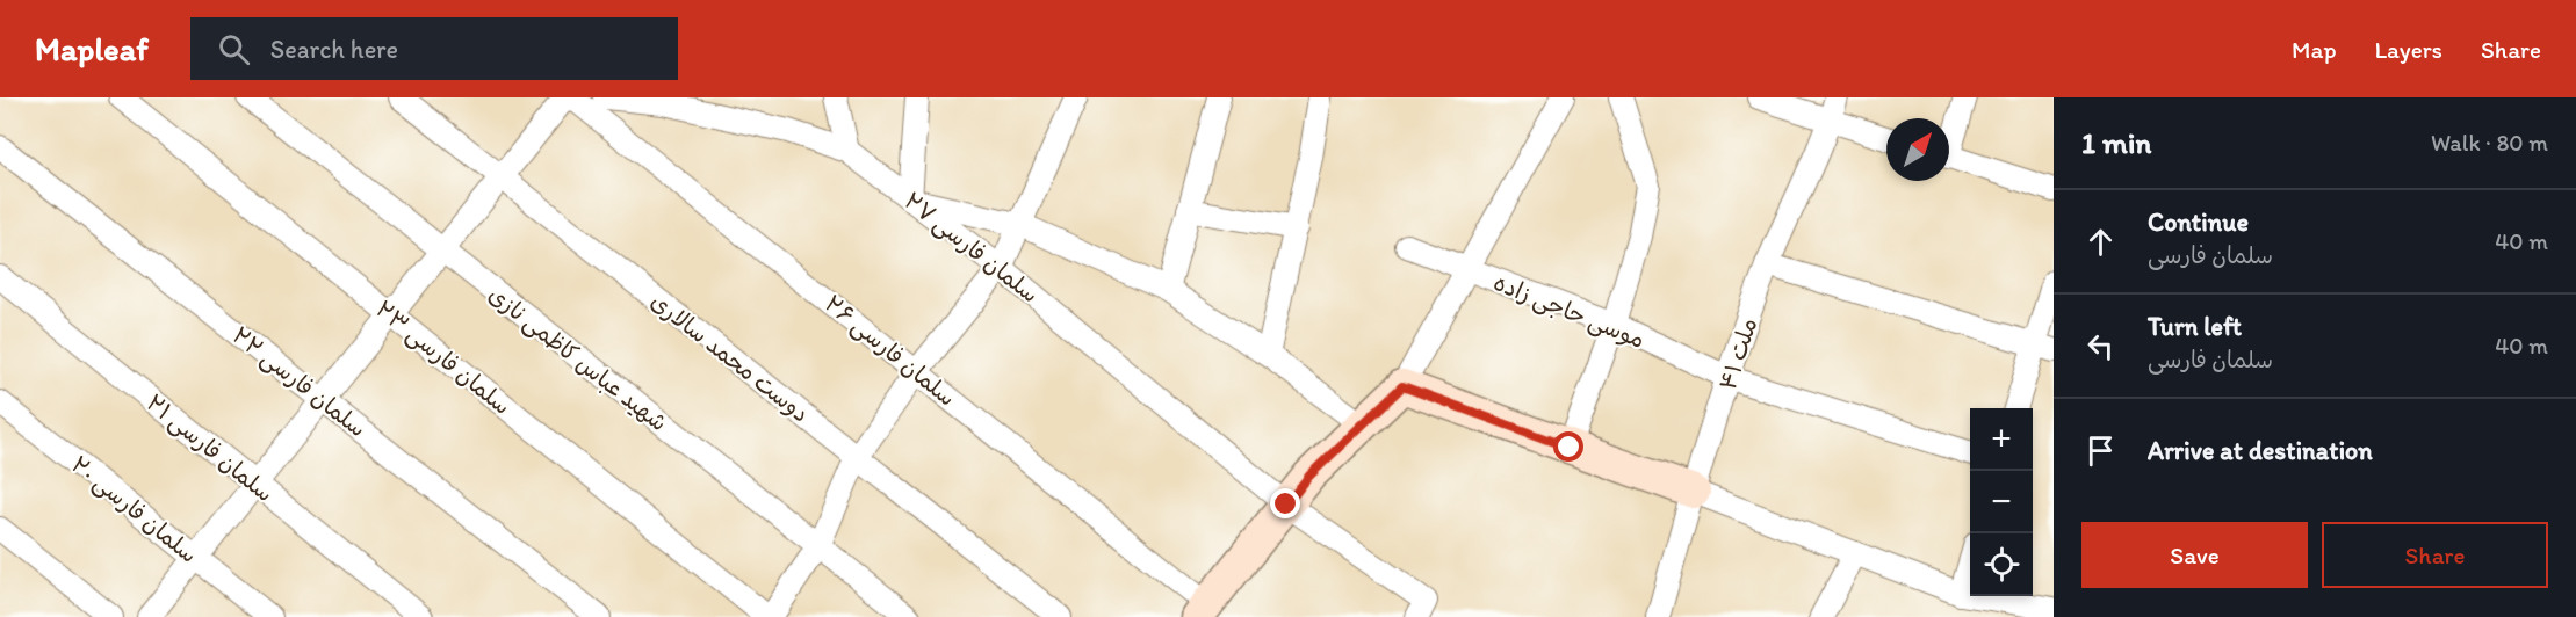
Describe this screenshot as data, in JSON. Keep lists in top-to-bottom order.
{
  "streets": {
    "street": [
      "سلمان فارسی ۲۷",
      "موسی حاجی زاده",
      "سلمان فارسی ۲۶",
      "ملت ۴۱",
      "سلمان فارسی ۲۳",
      "دوست محمد سالاری",
      "شهید عباس کاظمی نازی",
      "سلمان فارسی ۲۲",
      "سلمان فارسی ۲۱",
      "سلمان فارسی ۲۰"
    ]
  },
  "crossings": [
    ["موسی حاجی زاده", "ملت ۴۱"]
  ],
  "north": "top right",
  "page": {
    "header": "Mapleaf",
    "search": "Search here",
    "nav": ["Map", "Layers", "Share"],
    "heading": ["1 min", "Walk · 80 m"],
    "list": [
      ["Continue", "سلمان فارسی", "40 m"],
      ["Turn left", "سلمان فارسی", "40 m"],
      "Arrive at destination"
    ],
    "map_buttons": ["+", "−"],
    "buttons": ["Save", "Share"]
  }
}
